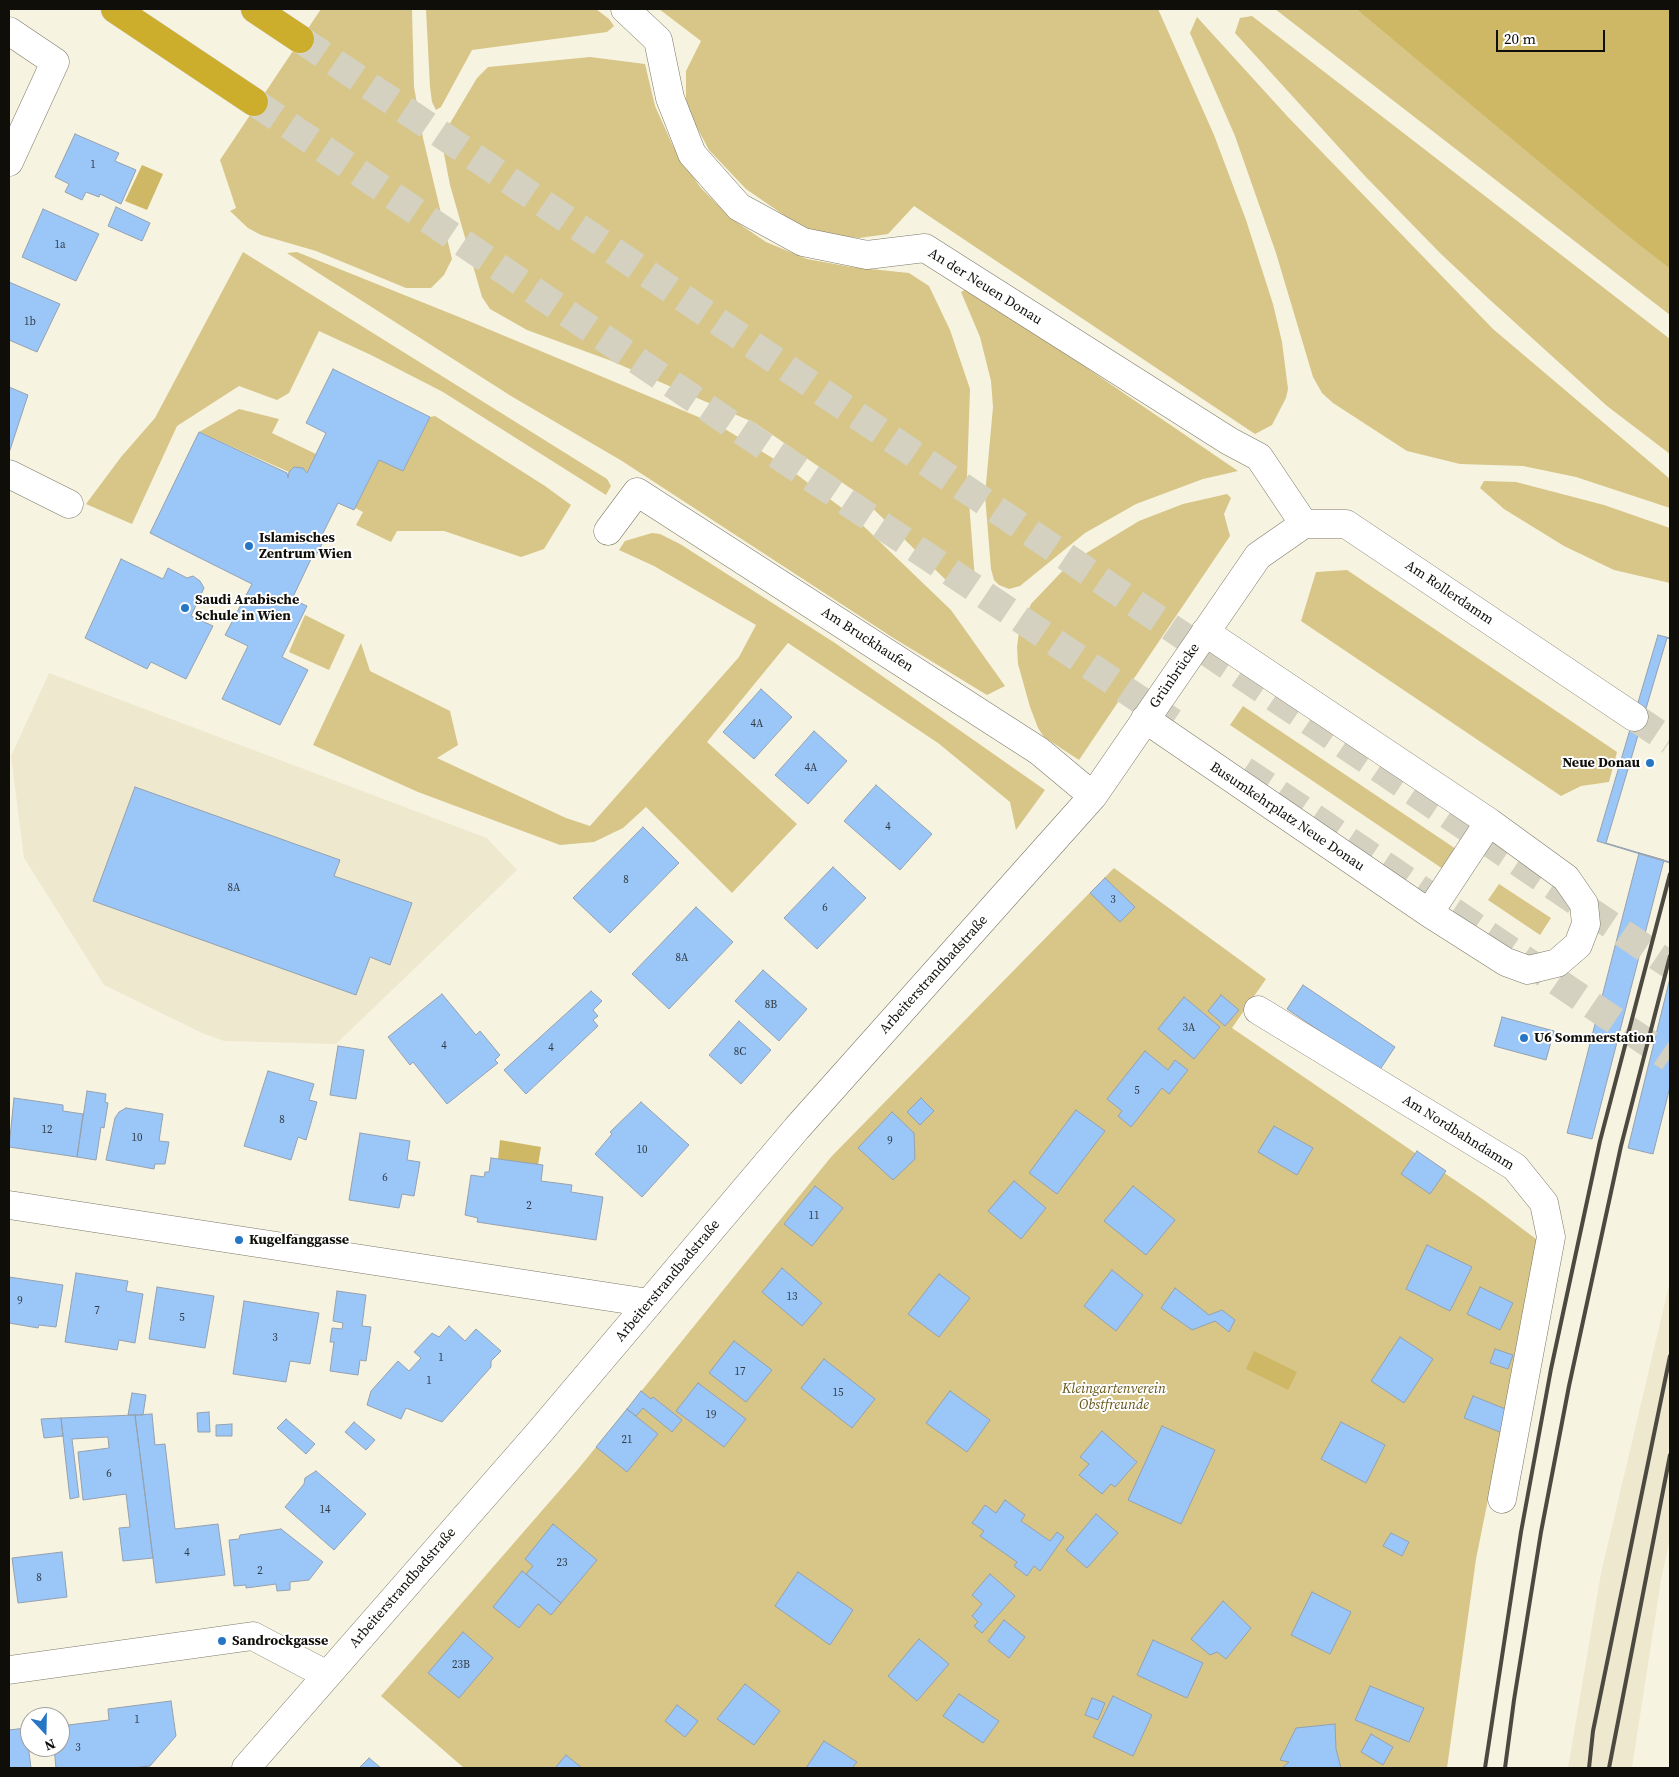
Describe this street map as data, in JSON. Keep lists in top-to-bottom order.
{
  "streets": {
    "street": [
      "An der Neuen Donau",
      "Am Rollerdamm",
      "Am Bruckhaufen",
      "Grünbrücke",
      "Busumkehrplatz Neue Donau",
      "Arbeiterstrandbadstraße",
      "Am Nordbahndamm"
    ]
  },
  "crossings": [
    ["An der Neuen Donau", "Am Rollerdamm"],
    ["An der Neuen Donau", "Grünbrücke"],
    ["Am Rollerdamm", "Grünbrücke"],
    ["Am Bruckhaufen", "Grünbrücke"],
    ["Am Bruckhaufen", "Arbeiterstrandbadstraße"],
    ["Grünbrücke", "Busumkehrplatz Neue Donau"],
    ["Grünbrücke", "Arbeiterstrandbadstraße"]
  ],
  "parks": ["Kleingartenverein Obstfreunde"],
  "places": [
    "Islamisches Zentrum Wien",
    "Saudi Arabische Schule in Wien",
    "Neue Donau",
    "U6 Sommerstation",
    "Kugelfanggasse",
    "Sandrockgasse"
  ],
  "house_numbers": [
    "1",
    "1a",
    "1b",
    "4A",
    "4A",
    "4",
    "8",
    "8A",
    "3",
    "6",
    "8A",
    "8B",
    "3A",
    "4",
    "4",
    "8C",
    "5",
    "8",
    "12",
    "10",
    "9",
    "10",
    "6",
    "2",
    "11",
    "13",
    "9",
    "7",
    "5",
    "3",
    "1",
    "17",
    "1",
    "15",
    "19",
    "21",
    "6",
    "14",
    "4",
    "23",
    "2",
    "8",
    "23B",
    "1",
    "3"
  ],
  "scale_bar": "20 m",
  "north": "bottom"
}
